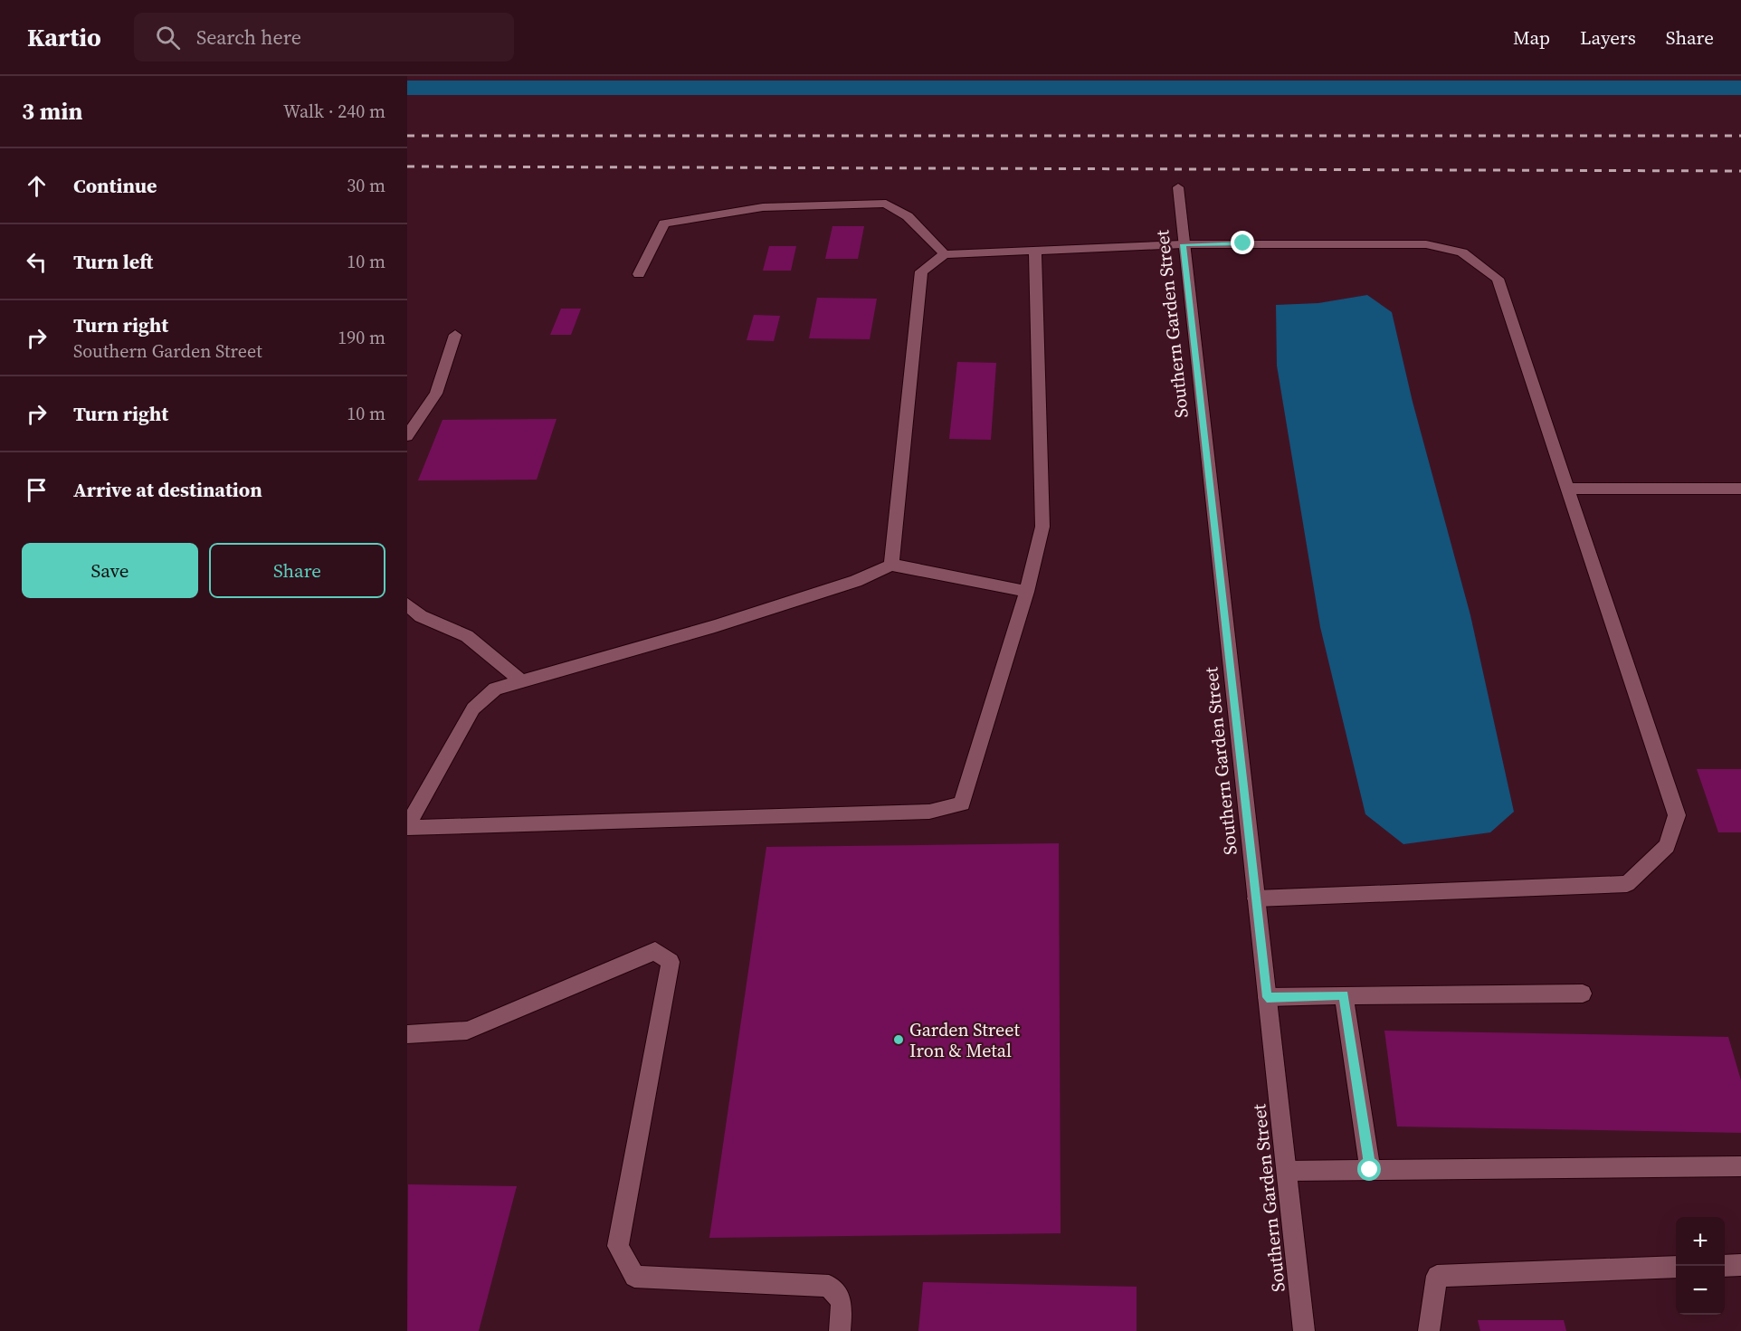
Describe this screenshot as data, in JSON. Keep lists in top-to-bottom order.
{
  "streets": {
    "street": ["Southern Garden Street"]
  },
  "places": ["Garden Street Iron & Metal"],
  "page": {
    "header": "Kartio",
    "search": "Search here",
    "nav": ["Map", "Layers", "Share"],
    "heading": ["3 min", "Walk · 240 m"],
    "list": [
      ["Continue", "30 m"],
      ["Turn left", "10 m"],
      ["Turn right", "Southern Garden Street", "190 m"],
      ["Turn right", "10 m"],
      "Arrive at destination"
    ],
    "buttons": ["Save", "Share"],
    "map_buttons": ["+", "−"]
  }
}
